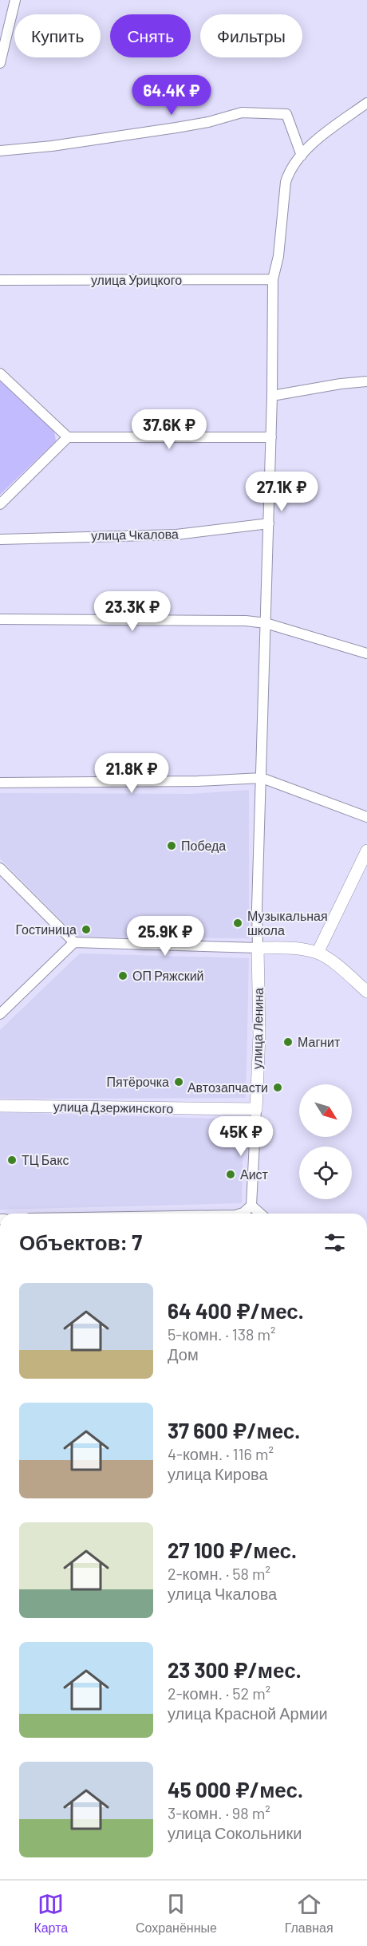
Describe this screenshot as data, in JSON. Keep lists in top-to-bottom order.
{
  "streets": {
    "main road": ["улица Ленина", "улица Дзержинского"],
    "street": ["улица Урицкого", "улица Чкалова"]
  },
  "crossings": [
    ["улица Ленина", "улица Дзержинского"]
  ],
  "places": [
    "Победа",
    "Музыкальная школа",
    "Гостиница",
    "ОП Ряжский",
    "Магнит",
    "Пятёрочка",
    "Автозапчасти",
    "ТЦ Бакс",
    "Аист"
  ],
  "north": "bottom right",
  "page": {
    "chip": ["Купить", "Снять", "Фильтры"],
    "price": [
      "64.4K ₽",
      "37.6K ₽",
      "27.1K ₽",
      "23.3K ₽",
      "21.8K ₽",
      "25.9K ₽",
      "45K ₽"
    ],
    "heading": "Объектов: 7",
    "list": [
      {
        "name": "64 400 ₽/мес.",
        "note": "5-комн. · 138 m² · Дом"
      },
      {
        "name": "37 600 ₽/мес.",
        "note": "4-комн. · 116 m² · улица Кирова"
      },
      {
        "name": "27 100 ₽/мес.",
        "note": "2-комн. · 58 m² · улица Чкалова"
      },
      {
        "name": "23 300 ₽/мес.",
        "note": "2-комн. · 52 m² · улица Красной Армии"
      },
      {
        "name": "45 000 ₽/мес.",
        "note": "3-комн. · 98 m² · улица Сокольники"
      }
    ],
    "tabs": ["Карта", "Сохранённые", "Главная"]
  }
}
